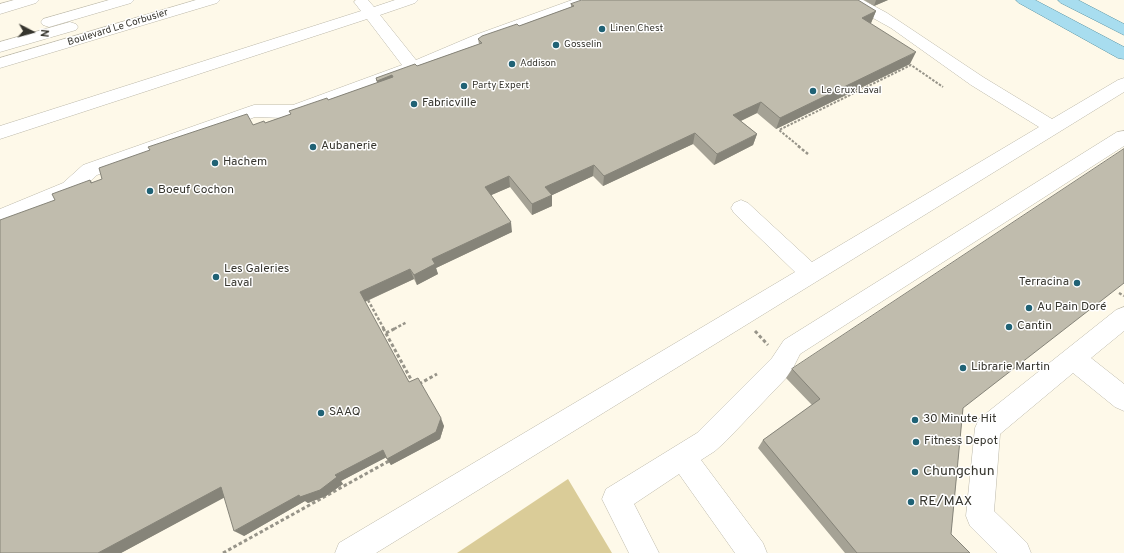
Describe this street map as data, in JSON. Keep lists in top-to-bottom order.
{
  "streets": {
    "street": ["Boulevard Le Corbusier"]
  },
  "places": [
    "Linen Chest",
    "Gosselin",
    "Addison",
    "Party Expert",
    "Le Crux Laval",
    "Fabricville",
    "Aubanerie",
    "Hachem",
    "Boeuf Cochon",
    "Les Galeries Laval",
    "Terracina",
    "Au Pain Doré",
    "Cantin",
    "Librarie Martin",
    "SAAQ",
    "30 Minute Hit",
    "Fitness Depot",
    "Chungchun",
    "RE/MAX"
  ],
  "north": "right"
}
